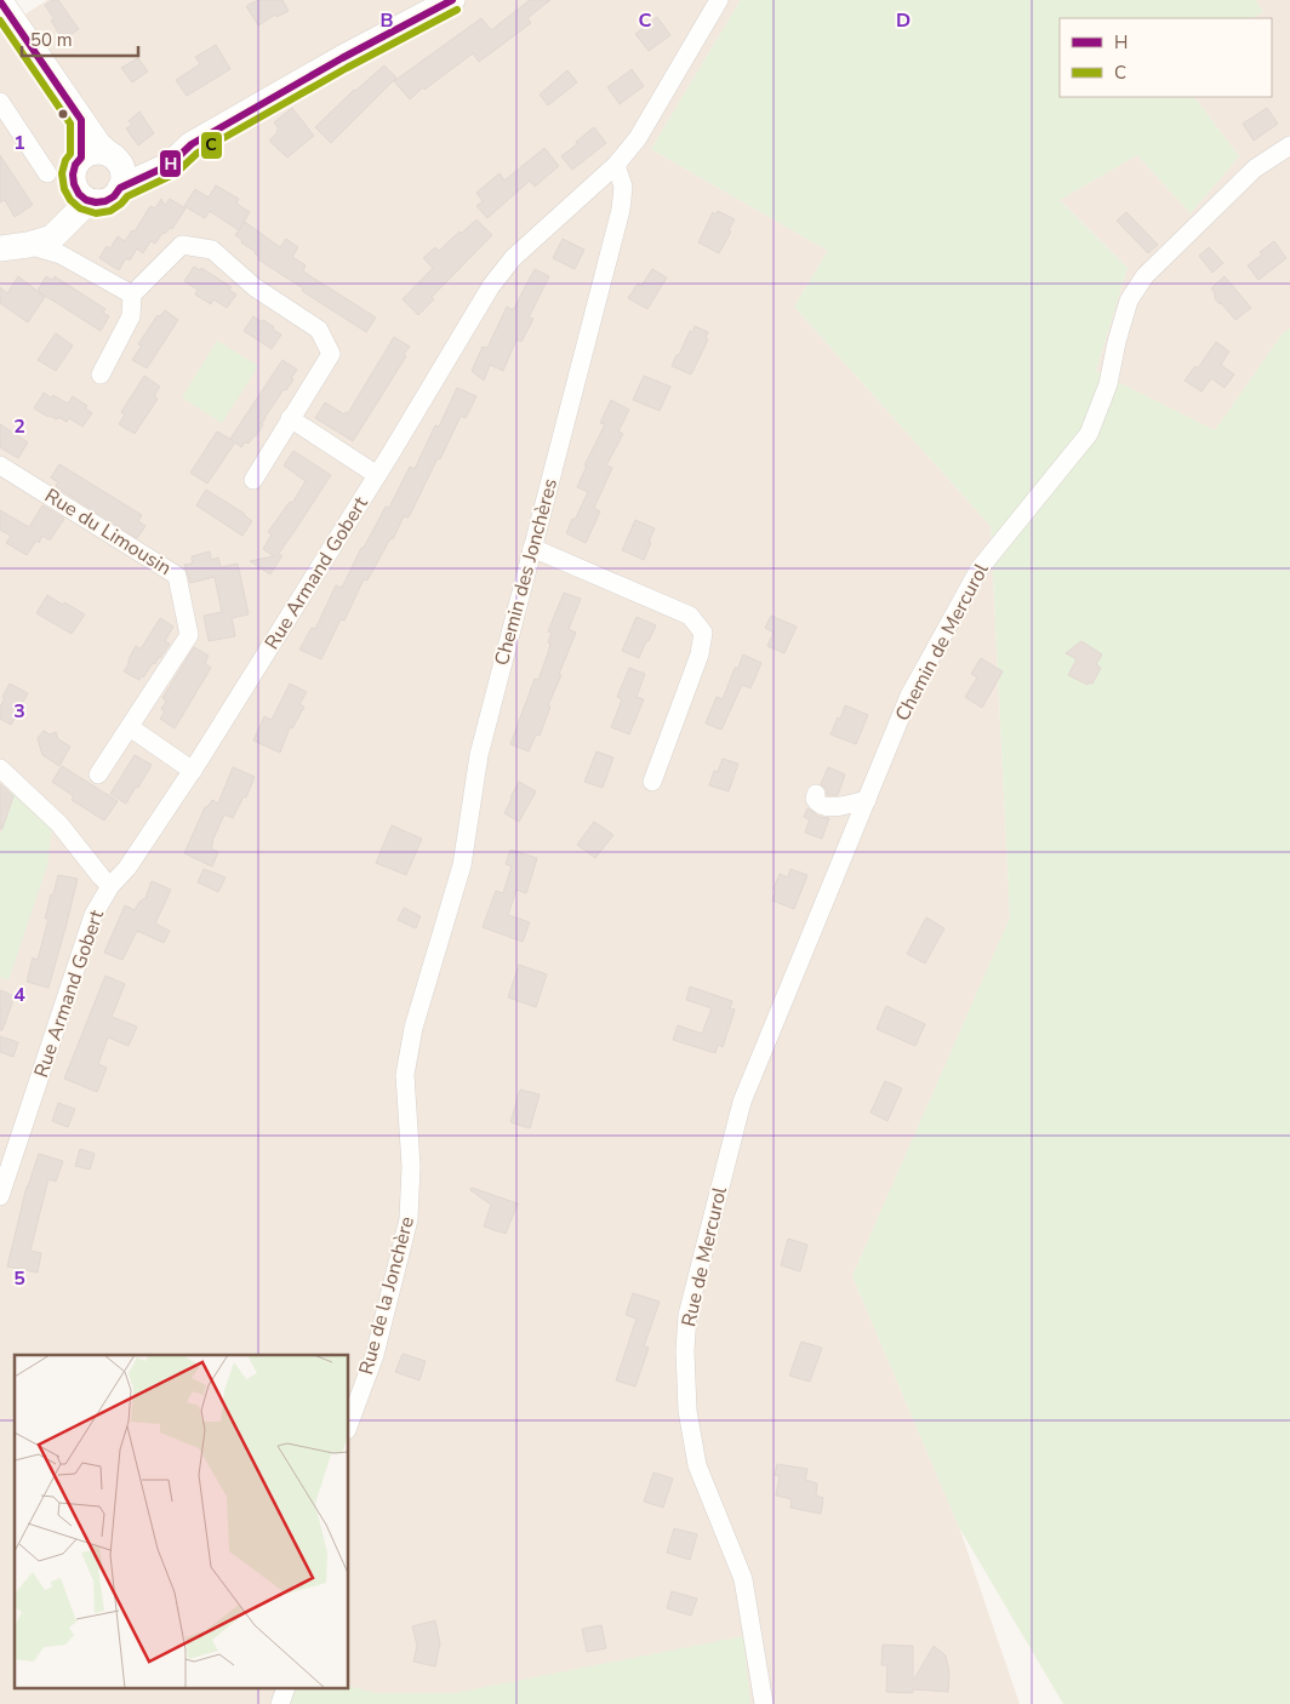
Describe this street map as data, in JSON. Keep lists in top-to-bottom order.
{
  "streets": {
    "street": [
      "Rue du Limousin",
      "Chemin des Jonchères",
      "Rue Armand Gobert",
      "Chemin de Mercurol",
      "Rue de Mercurol",
      "Rue de la Jonchère"
    ]
  },
  "crossings": [
    ["Chemin des Jonchères", "Rue Armand Gobert"],
    ["Chemin des Jonchères", "Rue de la Jonchère"],
    ["Chemin de Mercurol", "Rue de Mercurol"]
  ],
  "lines": ["transit line H", "transit line C"],
  "legend": ["H", "C"],
  "scale_bar": "50 m",
  "grid": {
    "columns": ["B", "C", "D"],
    "rows": [
      "1",
      "2",
      "3",
      "4",
      "5"
    ]
  }
}
